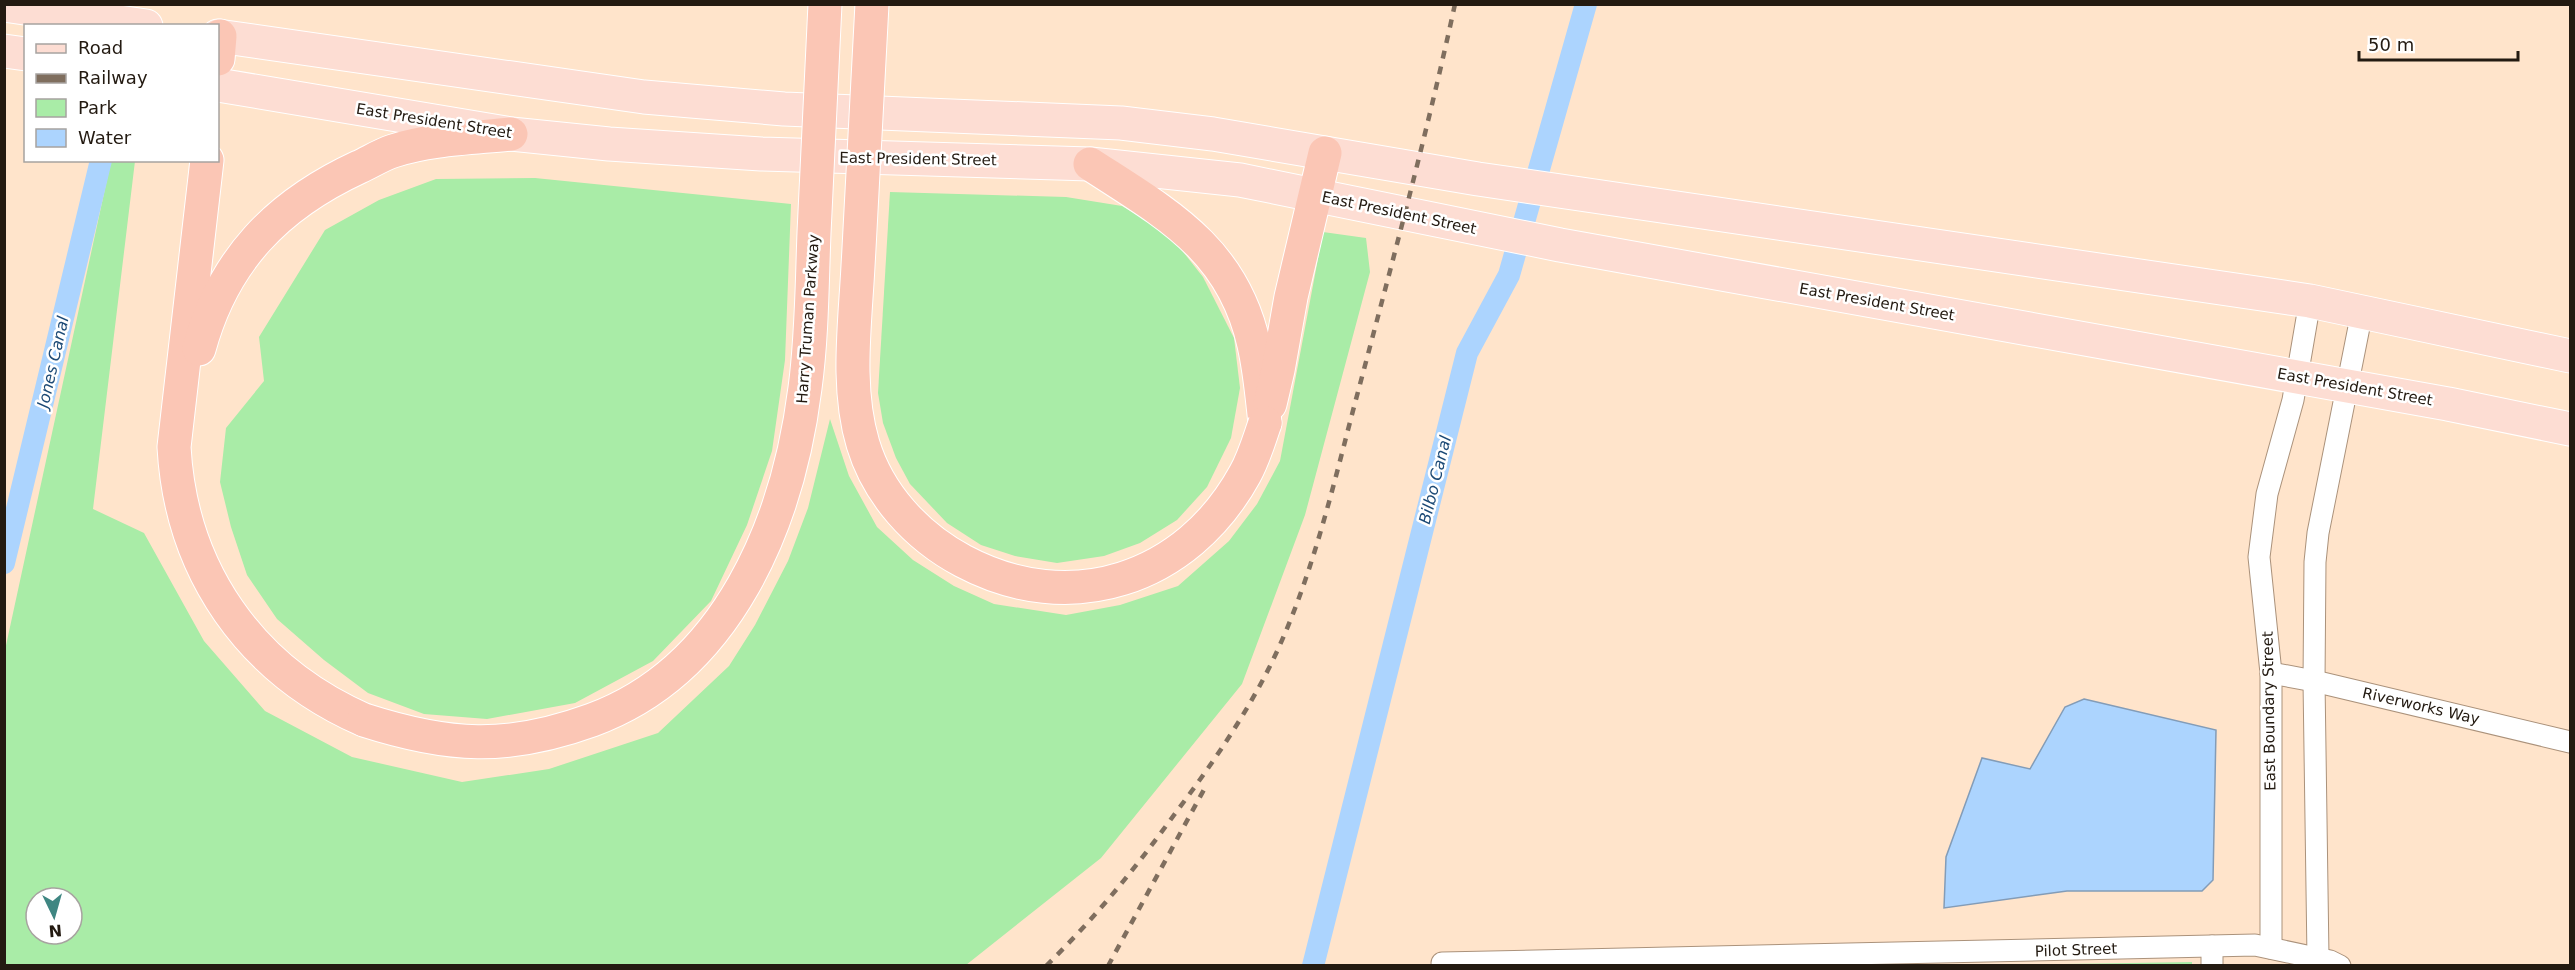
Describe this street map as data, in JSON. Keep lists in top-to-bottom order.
{
  "streets": {
    "highway": ["Harry Truman Parkway"],
    "main road": ["East President Street"],
    "street": ["Riverworks Way", "East Boundary Street", "Pilot Street"]
  },
  "crossings": [
    ["East President Street", "East Boundary Street"],
    ["Riverworks Way", "East Boundary Street"],
    ["East Boundary Street", "Pilot Street"]
  ],
  "water": ["Jones Canal", "Bilbo Canal"],
  "legend": [
    "Road",
    "Railway",
    "Park",
    "Water"
  ],
  "scale_bar": "50 m",
  "north": "bottom"
}
